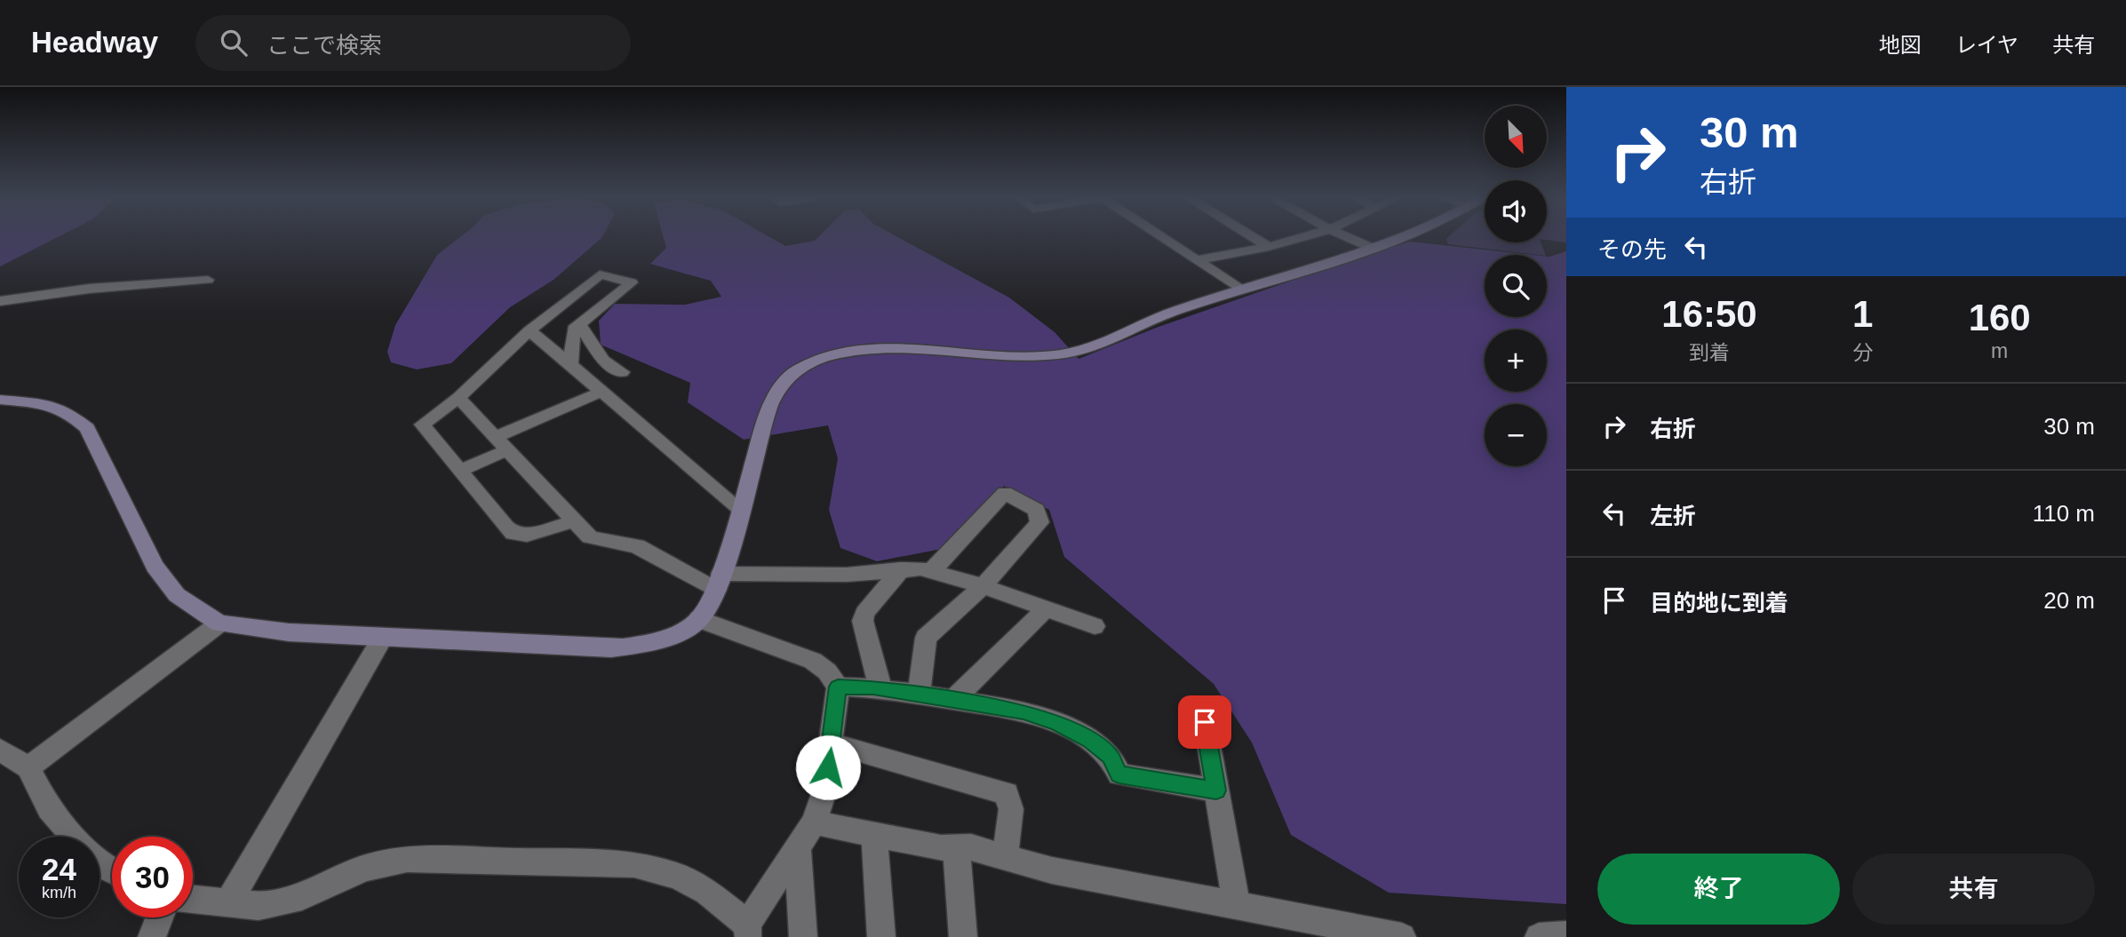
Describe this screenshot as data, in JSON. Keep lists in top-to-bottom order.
{
  "north": "bottom right",
  "page": {
    "header": "Headway",
    "search": "ここで検索",
    "nav": ["地図", "レイヤ", "共有"],
    "turn": ["30 m", "右折"],
    "map_buttons": ["+", "−"],
    "then": "その先",
    "eta": [
      "16:50",
      "到着",
      "1",
      "分",
      "160",
      "m"
    ],
    "list": [
      {
        "name": "右折",
        "value": "30 m"
      },
      {
        "name": "左折",
        "value": "110 m"
      },
      {
        "name": "目的地に到着",
        "value": "20 m"
      }
    ],
    "speed": "24 km/h",
    "limit": "30",
    "buttons": ["終了", "共有"]
  }
}
